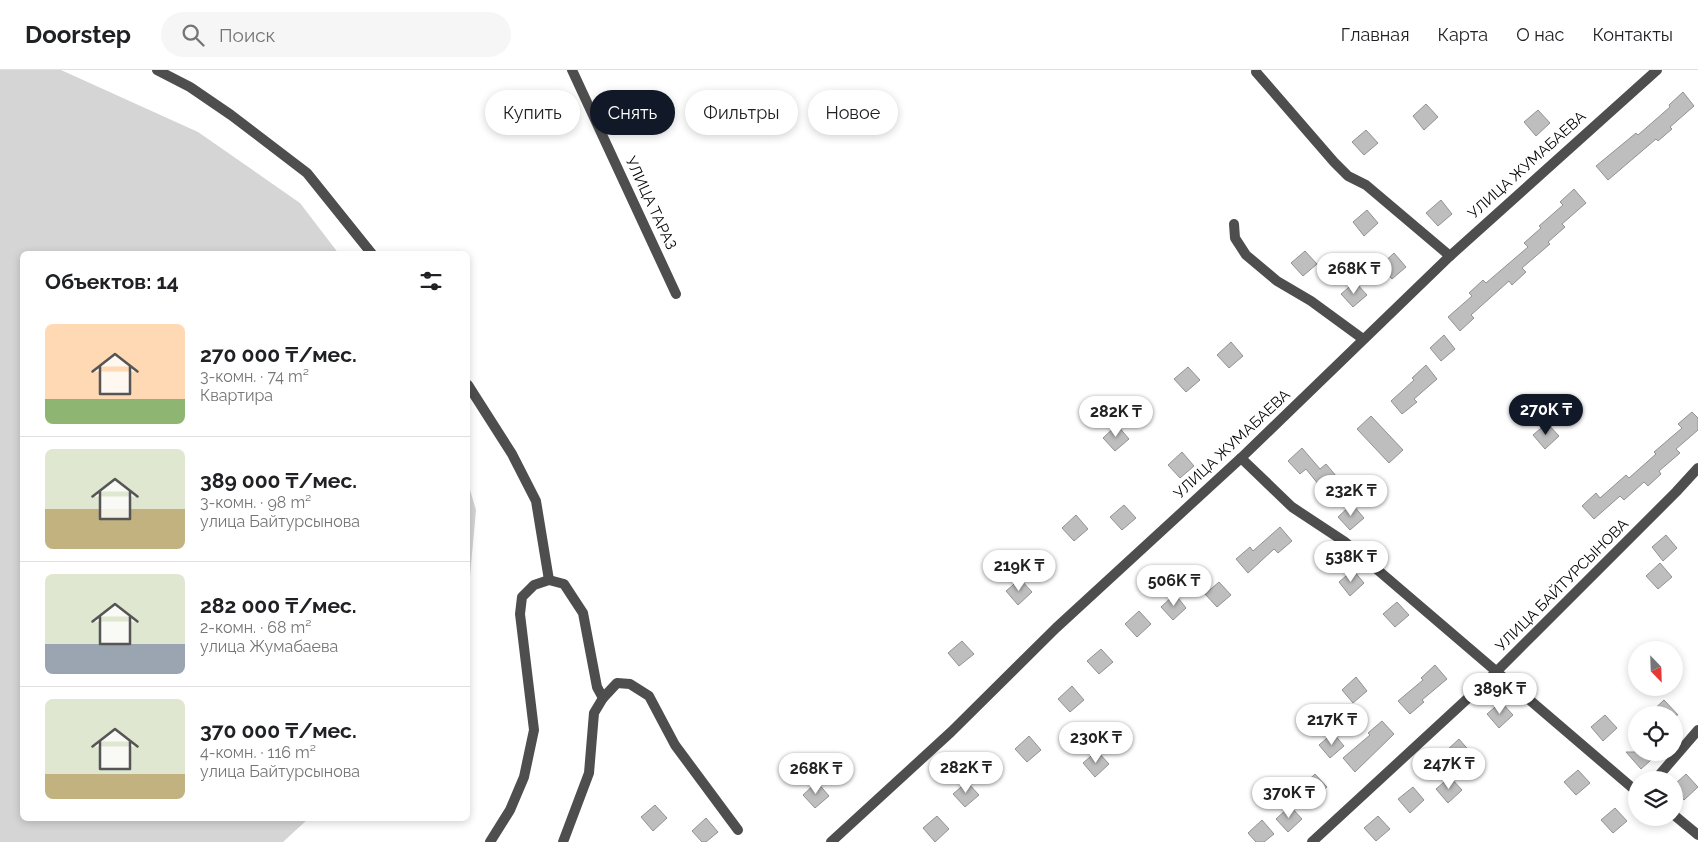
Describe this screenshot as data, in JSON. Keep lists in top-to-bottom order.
{
  "streets": {
    "street": ["УЛИЦА ЖУМАБАЕВА", "УЛИЦА ТАРАЗ", "УЛИЦА БАЙТУРСЫНОВА"]
  },
  "north": "bottom right",
  "page": {
    "header": "Doorstep",
    "search": "Поиск",
    "nav": [
      "Главная",
      "Карта",
      "О нас",
      "Контакты"
    ],
    "chip": [
      "Купить",
      "Снять",
      "Фильтры",
      "Новое"
    ],
    "heading": "Объектов: 14",
    "price": [
      "268K ₸",
      "270K ₸",
      "282K ₸",
      "232K ₸",
      "538K ₸",
      "219K ₸",
      "506K ₸",
      "389K ₸",
      "217K ₸",
      "230K ₸",
      "247K ₸",
      "282K ₸",
      "268K ₸",
      "370K ₸"
    ],
    "list": [
      {
        "name": "270 000 ₸/мес.",
        "note": "3-комн. · 74 m² · Квартира"
      },
      {
        "name": "389 000 ₸/мес.",
        "note": "3-комн. · 98 m² · улица Байтурсынова"
      },
      {
        "name": "282 000 ₸/мес.",
        "note": "2-комн. · 68 m² · улица Жумабаева"
      },
      {
        "name": "370 000 ₸/мес.",
        "note": "4-комн. · 116 m² · улица Байтурсынова"
      }
    ]
  }
}
